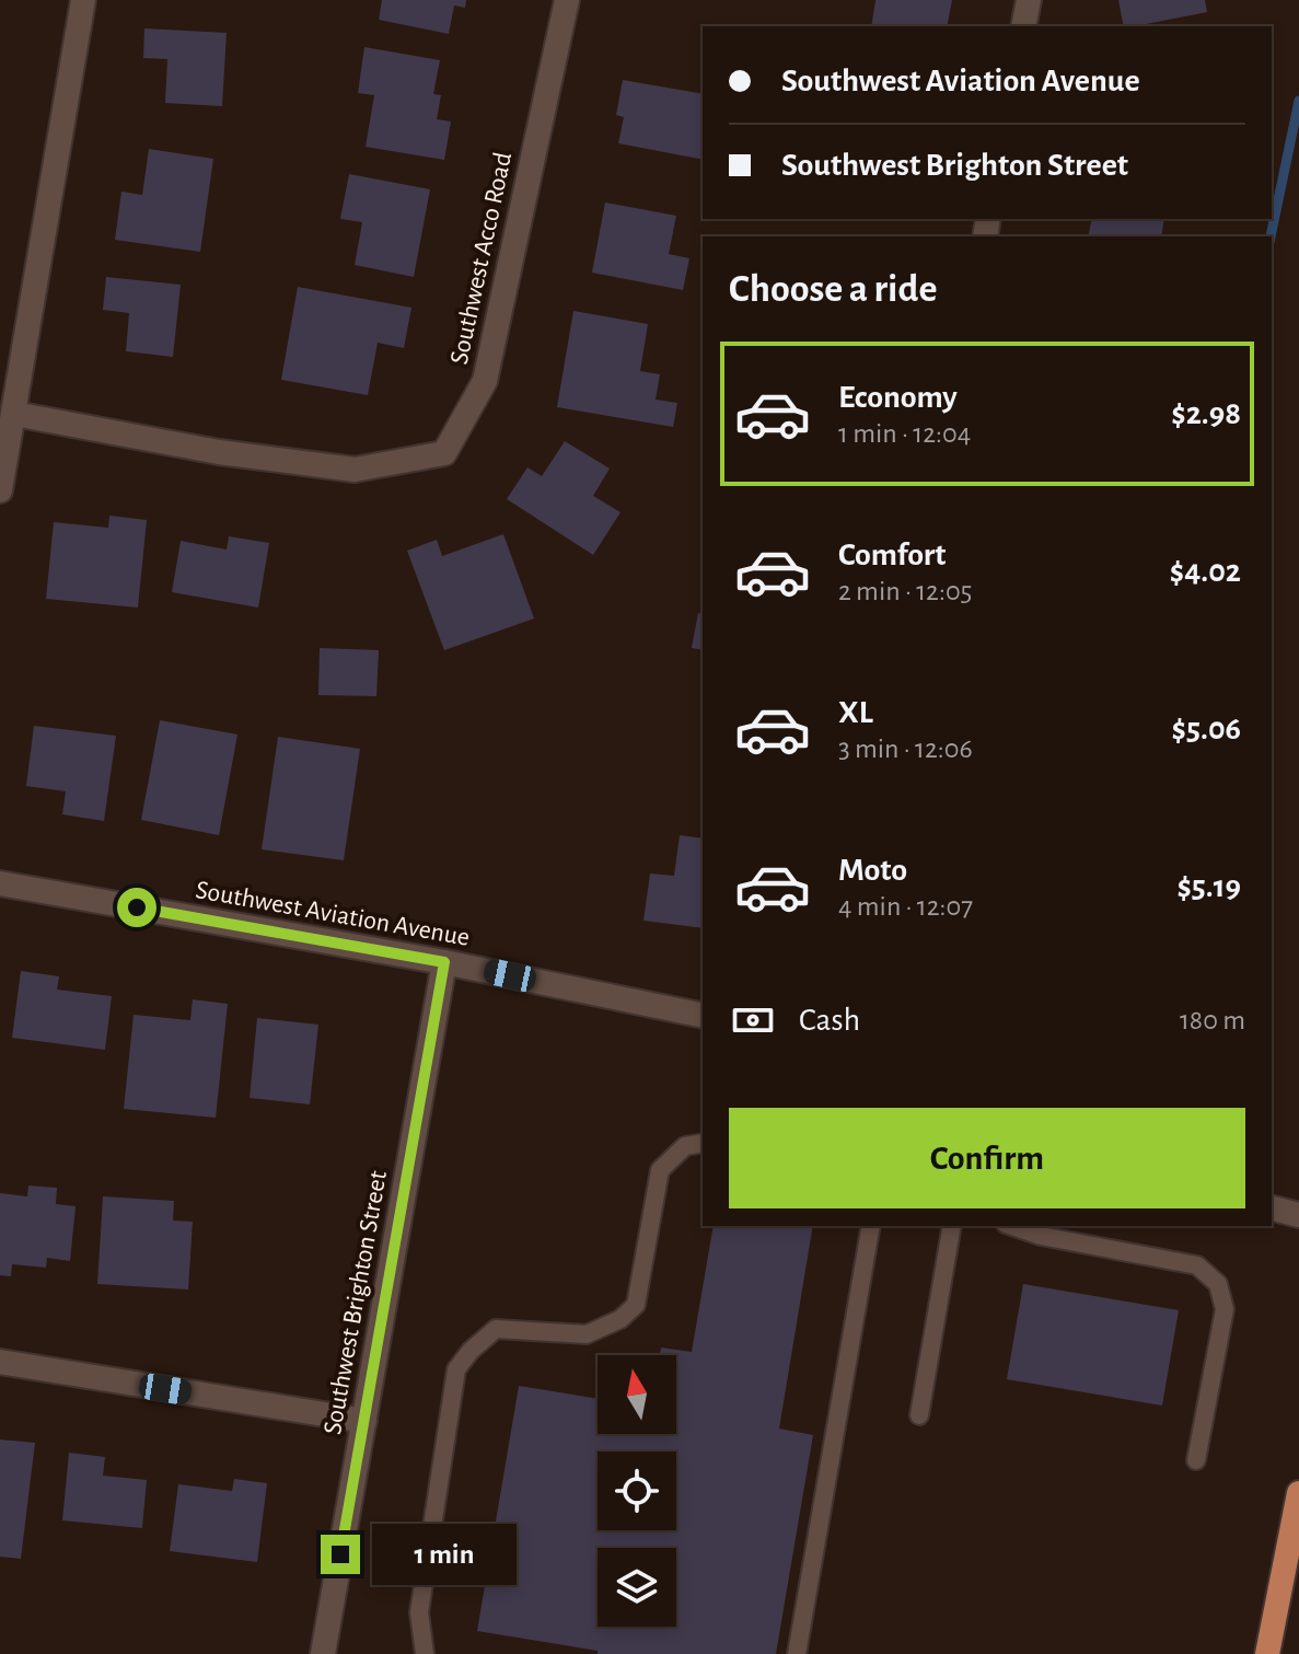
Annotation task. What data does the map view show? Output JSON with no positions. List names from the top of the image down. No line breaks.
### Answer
{"streets":{"street":["Southwest Acco Road","Southwest Aviation Avenue","Southwest Brighton Street"]},"crossings":[["Southwest Aviation Avenue","Southwest Brighton Street"]],"north":"top","page":{"banner":["Southwest Aviation Avenue","Southwest Brighton Street"],"heading":"Choose a ride","list":[{"name":"Economy","note":"1 min · 12:04","value":"$2.98"},{"name":"Comfort","note":"2 min · 12:05","value":"$4.02"},{"name":"XL","note":"3 min · 12:06","value":"$5.06"},{"name":"Moto","note":"4 min · 12:07","value":"$5.19"}],"pay":["Cash","180 m"],"buttons":"Confirm","bubble":"1 min"}}
